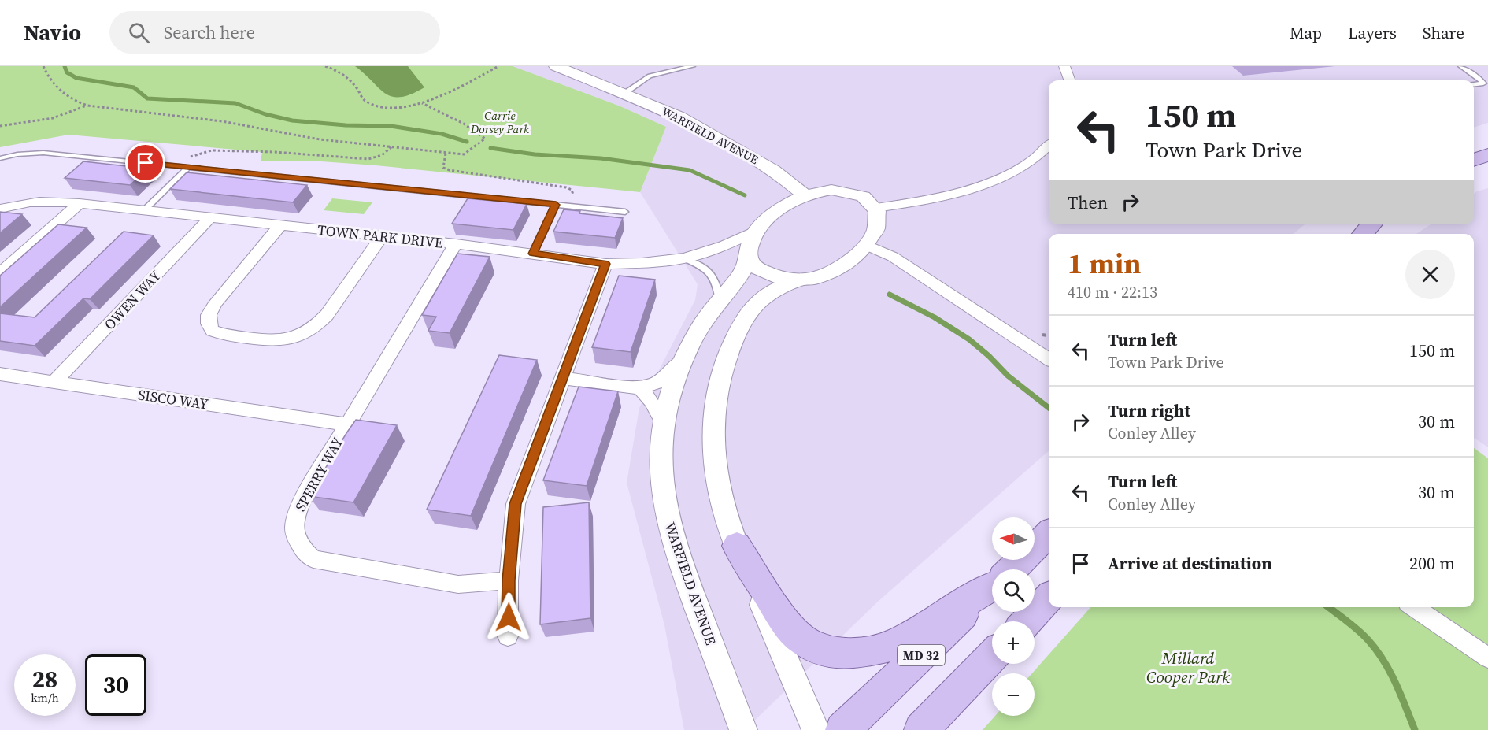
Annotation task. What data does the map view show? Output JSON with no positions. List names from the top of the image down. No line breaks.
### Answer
{"streets":{"main road":["MD 32"],"street":["WARFIELD AVENUE","TOWN PARK DRIVE","OWEN WAY","SISCO WAY","SPERRY WAY"]},"crossings":[["WARFIELD AVENUE","TOWN PARK DRIVE"],["TOWN PARK DRIVE","OWEN WAY"],["TOWN PARK DRIVE","SPERRY WAY"],["OWEN WAY","SISCO WAY"],["SISCO WAY","SPERRY WAY"]],"parks":["Carrie Dorsey Park","Millard Cooper Park"],"north":"left","page":{"header":"Navio","search":"Search here","nav":["Map","Layers","Share"],"turn":["150 m","Town Park Drive"],"then":"Then","heading":["1 min","410 m · 22:13"],"list":[{"name":"Turn left","note":"Town Park Drive","value":"150 m"},{"name":"Turn right","note":"Conley Alley","value":"30 m"},{"name":"Turn left","note":"Conley Alley","value":"30 m"},{"name":"Arrive at destination","value":"200 m"}],"map_buttons":["+","−"],"speed":"28 km/h","limit":"30"}}
